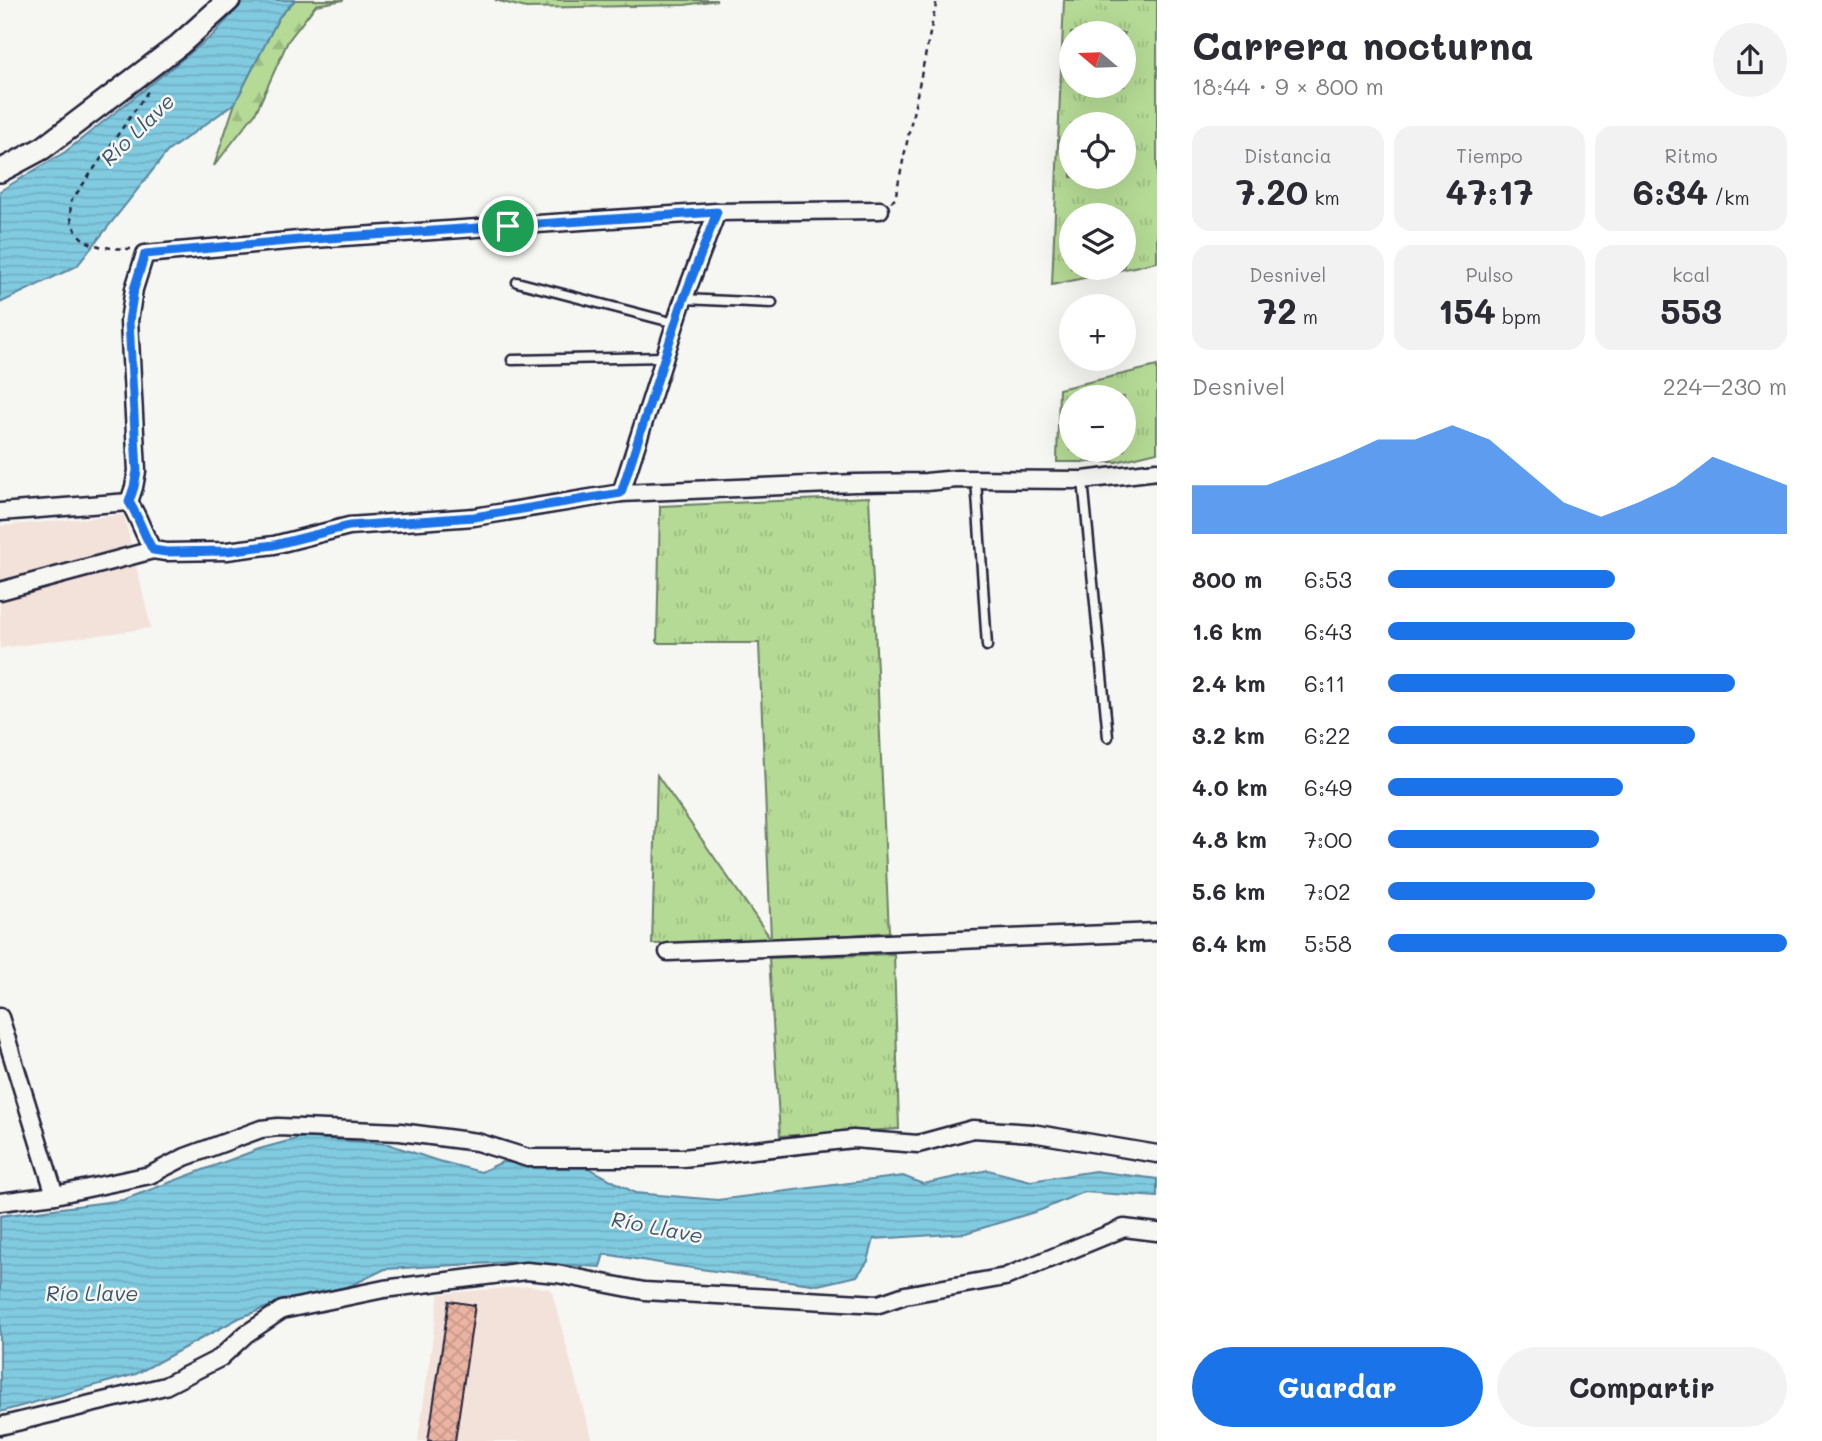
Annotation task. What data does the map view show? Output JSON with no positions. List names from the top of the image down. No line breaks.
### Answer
{"water":["Río Llave"],"north":"left","page":{"heading":["Carrera nocturna","18:44 · 9 × 800 m"],"map_buttons":["+","−"],"stats":[["Distancia","7.20 km"],["Tiempo","47:17"],["Ritmo","6:34 /km"],["Desnivel","72 m"],["Pulso","154 bpm"],["kcal","553"]],"chart":["Desnivel","224–230 m"],"list":[{"name":"800 m","note":"6:53"},{"name":"1.6 km","note":"6:43"},{"name":"2.4 km","note":"6:11"},{"name":"3.2 km","note":"6:22"},{"name":"4.0 km","note":"6:49"},{"name":"4.8 km","note":"7:00"},{"name":"5.6 km","note":"7:02"},{"name":"6.4 km","note":"5:58"}],"buttons":["Guardar","Compartir"]}}
